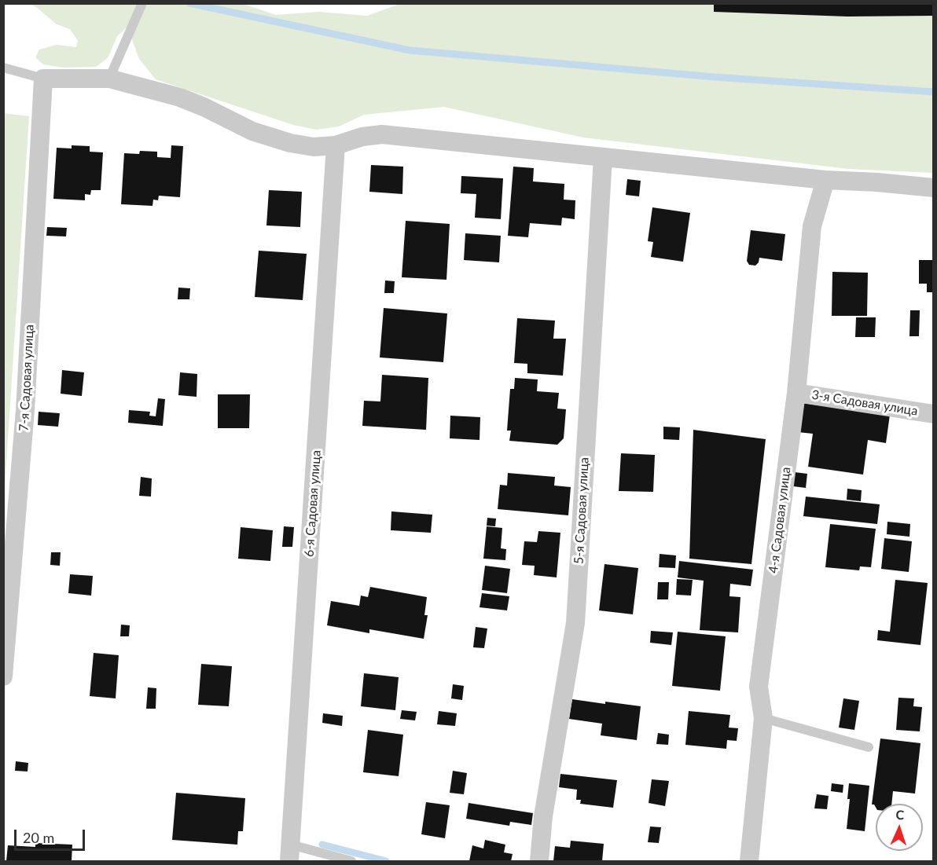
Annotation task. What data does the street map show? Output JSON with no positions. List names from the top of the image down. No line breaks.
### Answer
{"streets":{"street":["7-я Садовая улица","3-я Садовая улица","6-я Садовая улица","5-я Садовая улица","4-я Садовая улица"]},"crossings":[["3-я Садовая улица","4-я Садовая улица"]],"scale_bar":"20 m","north":"top"}
